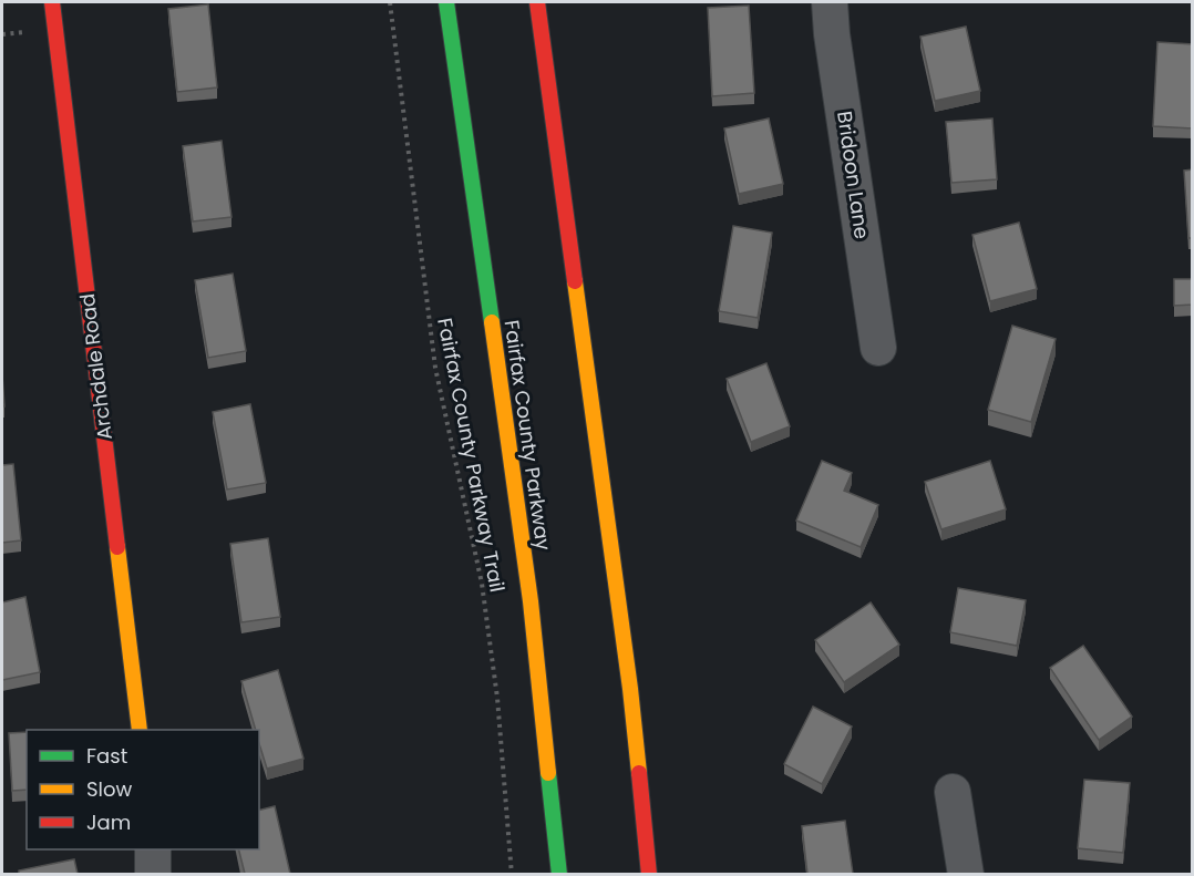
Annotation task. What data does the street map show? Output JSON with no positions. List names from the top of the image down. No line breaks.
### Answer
{"streets":{"main road":["Archdale Road","Fairfax County Parkway"],"street":["Bridoon Lane"],"path":["Fairfax County Parkway Trail"]},"legend":["Fast","Slow","Jam"]}
